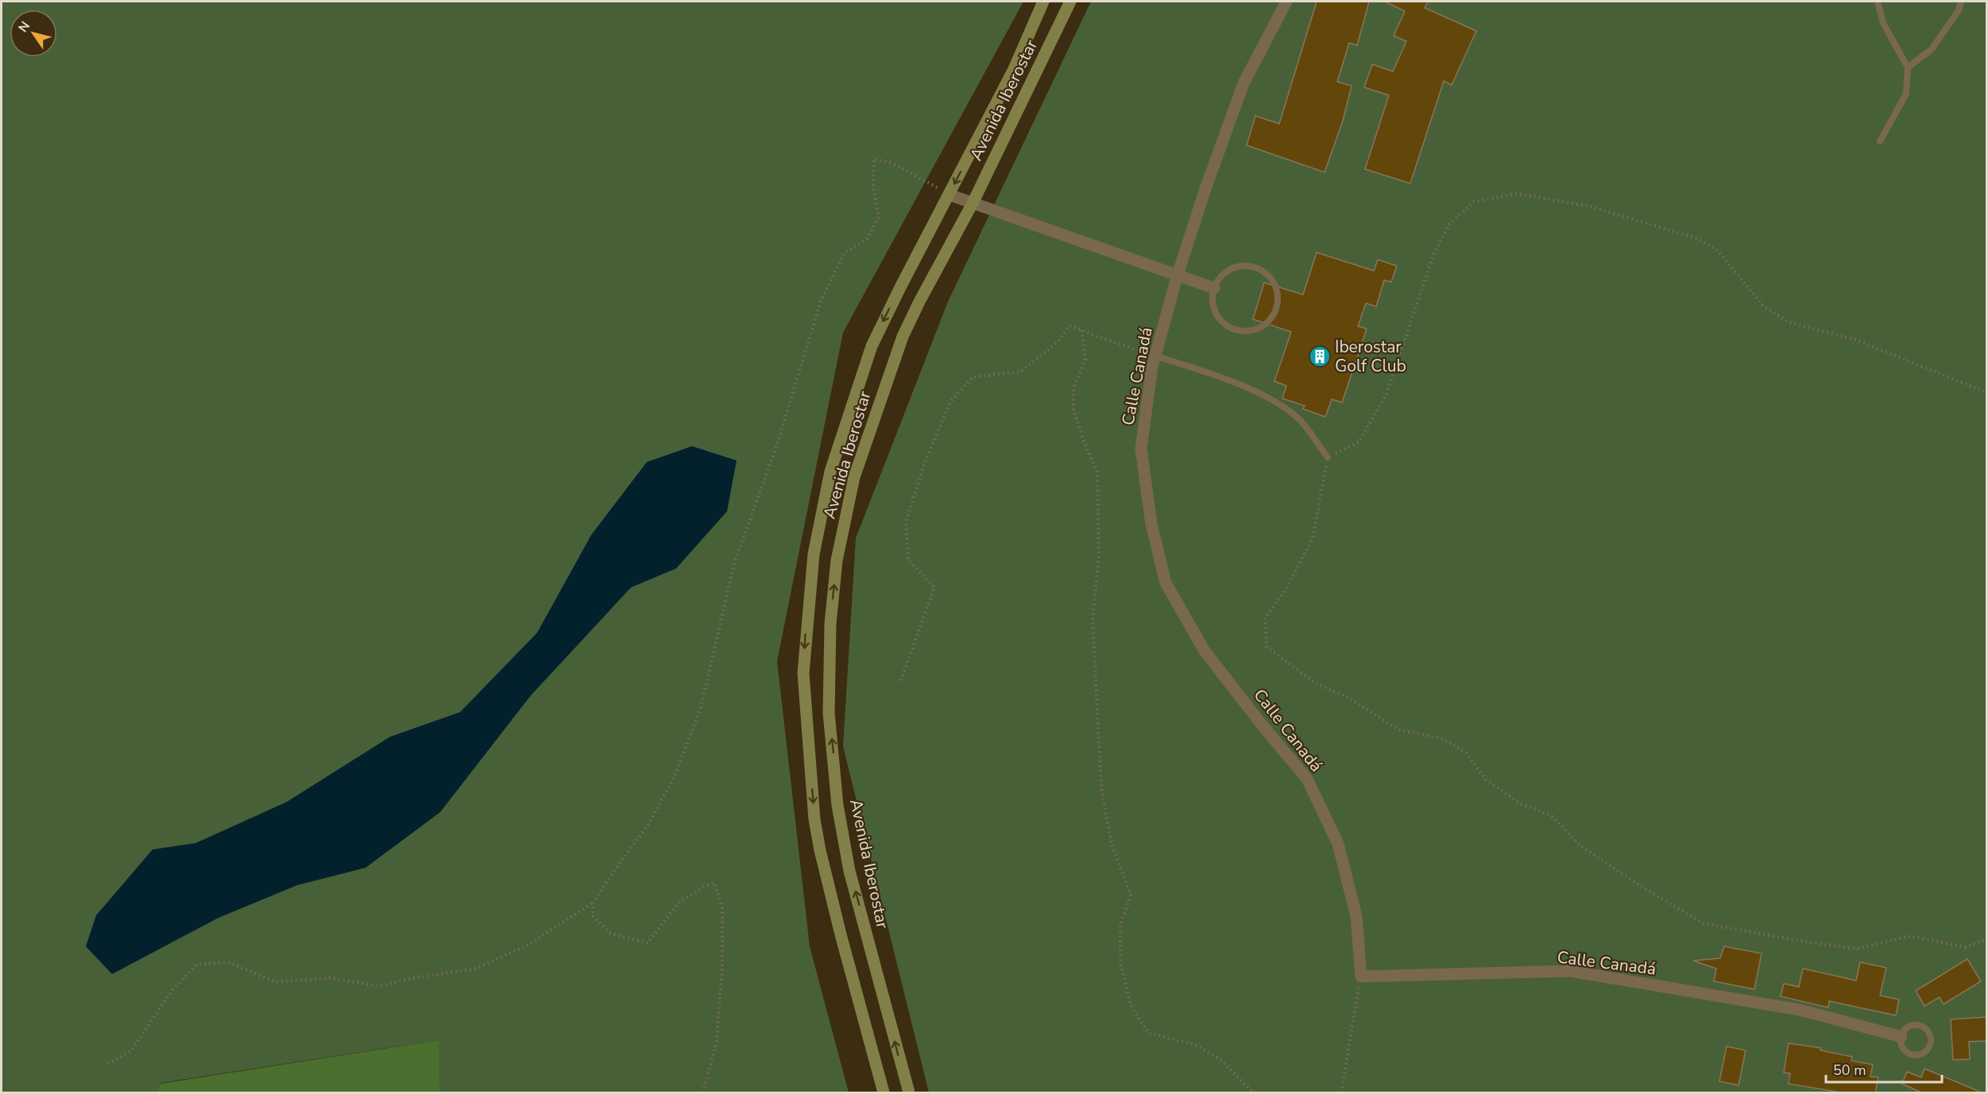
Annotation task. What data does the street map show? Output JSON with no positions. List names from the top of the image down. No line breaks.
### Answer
{"streets":{"street":["Avenida Iberostar","Calle Canadá"]},"places":{"building":["Iberostar Golf Club"]},"scale_bar":"50 m","north":"top left"}
